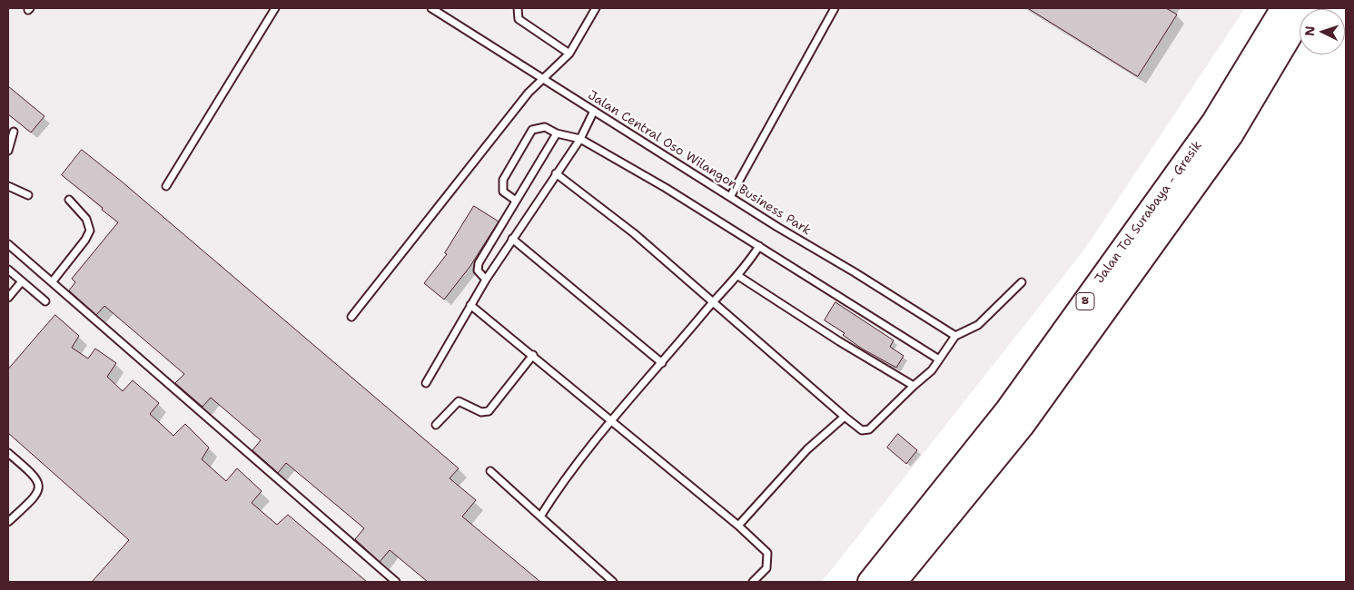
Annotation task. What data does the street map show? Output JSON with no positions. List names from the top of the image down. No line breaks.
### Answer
{"streets":{"highway":["Jalan Tol Surabaya - Gresik","8"],"lane":["Jalan Central Oso Wilangon Business Park"]},"north":"left"}
